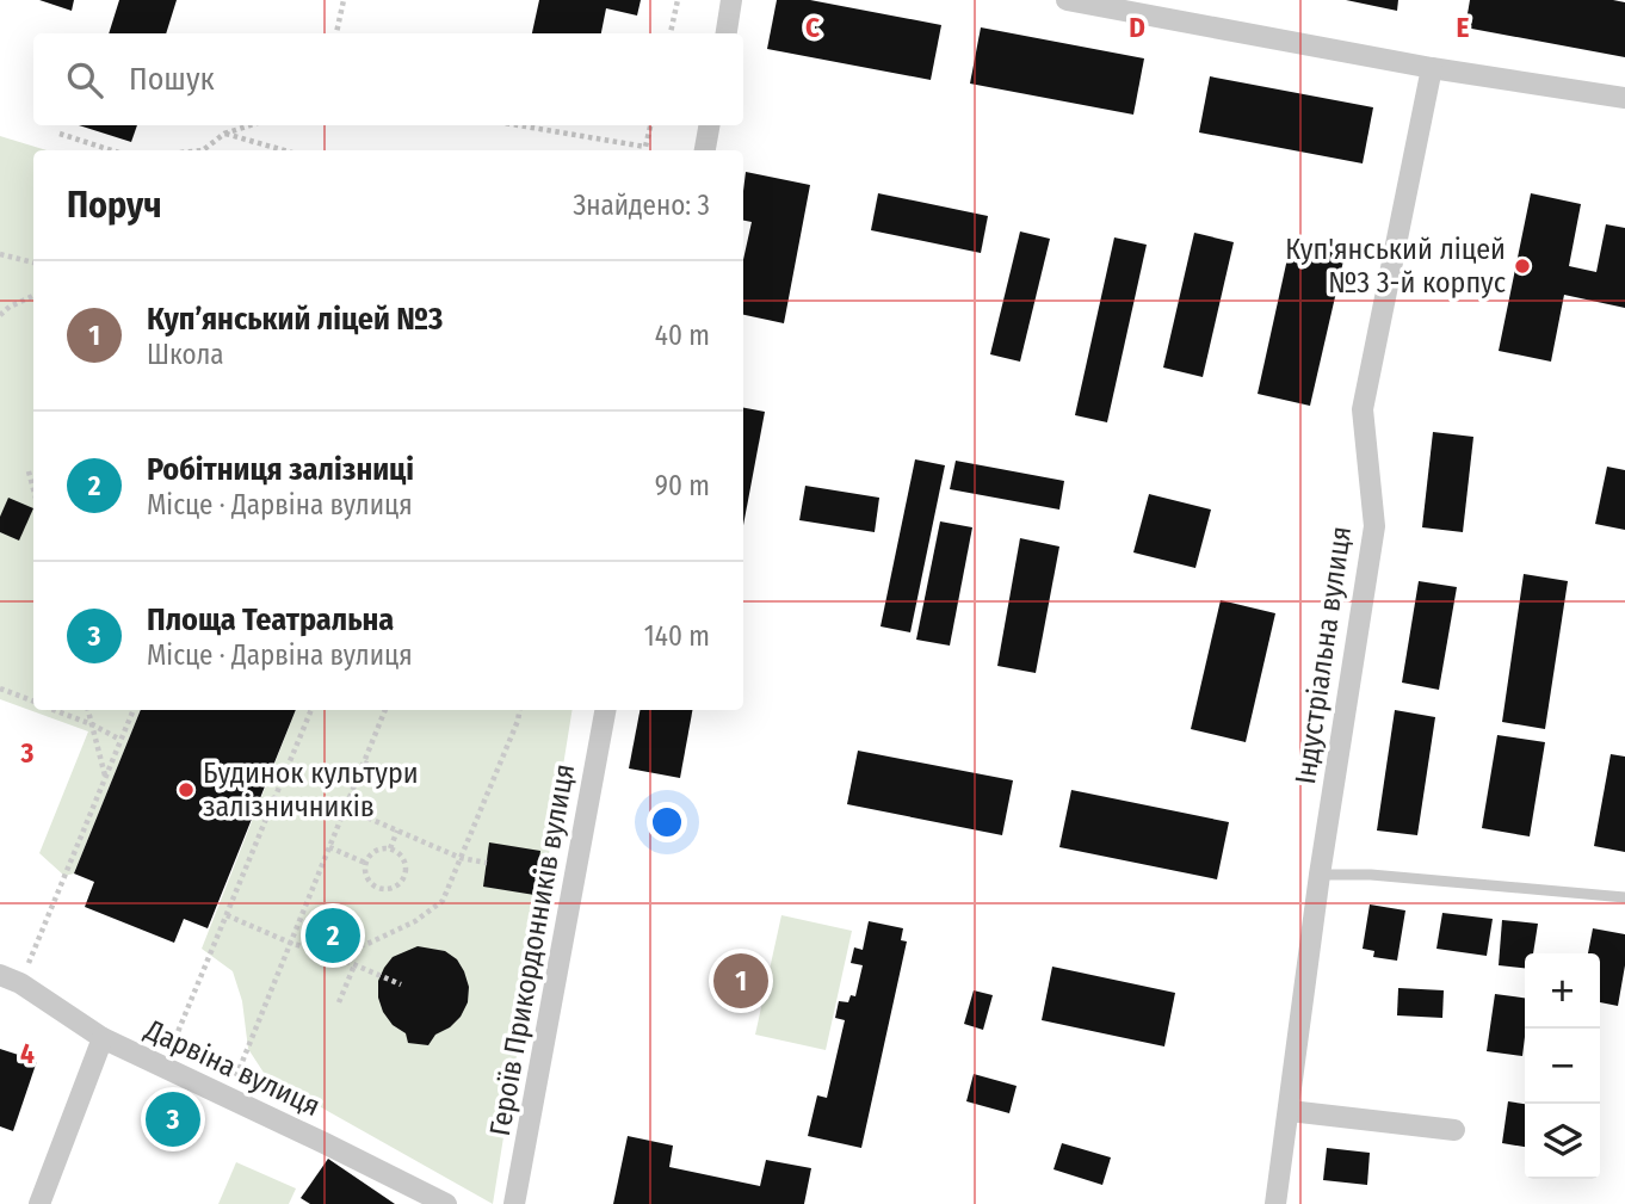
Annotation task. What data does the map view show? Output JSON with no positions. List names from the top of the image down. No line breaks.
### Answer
{"streets":{"street":["Індустріальна вулиця","Героїв Прикордонників вулиця","Дарвіна вулиця"]},"places":["Куп'янський ліцей №3 3-й корпус","Будинок культури залізничників"],"page":{"search":"Пошук","heading":["Поруч","Знайдено: 3"],"list":[{"mark":"1","name":"Куп’янський ліцей №3","note":"Школа","value":"40 m"},{"mark":"2","name":"Робітниця залізниці","note":"Місце · Дарвіна вулиця","value":"90 m"},{"mark":"3","name":"Площа Театральна","note":"Місце · Дарвіна вулиця","value":"140 m"}],"pins":["2","1","3"],"map_buttons":["+","−"]},"grid":{"columns":["C","D","E"],"rows":["3","4"]}}
